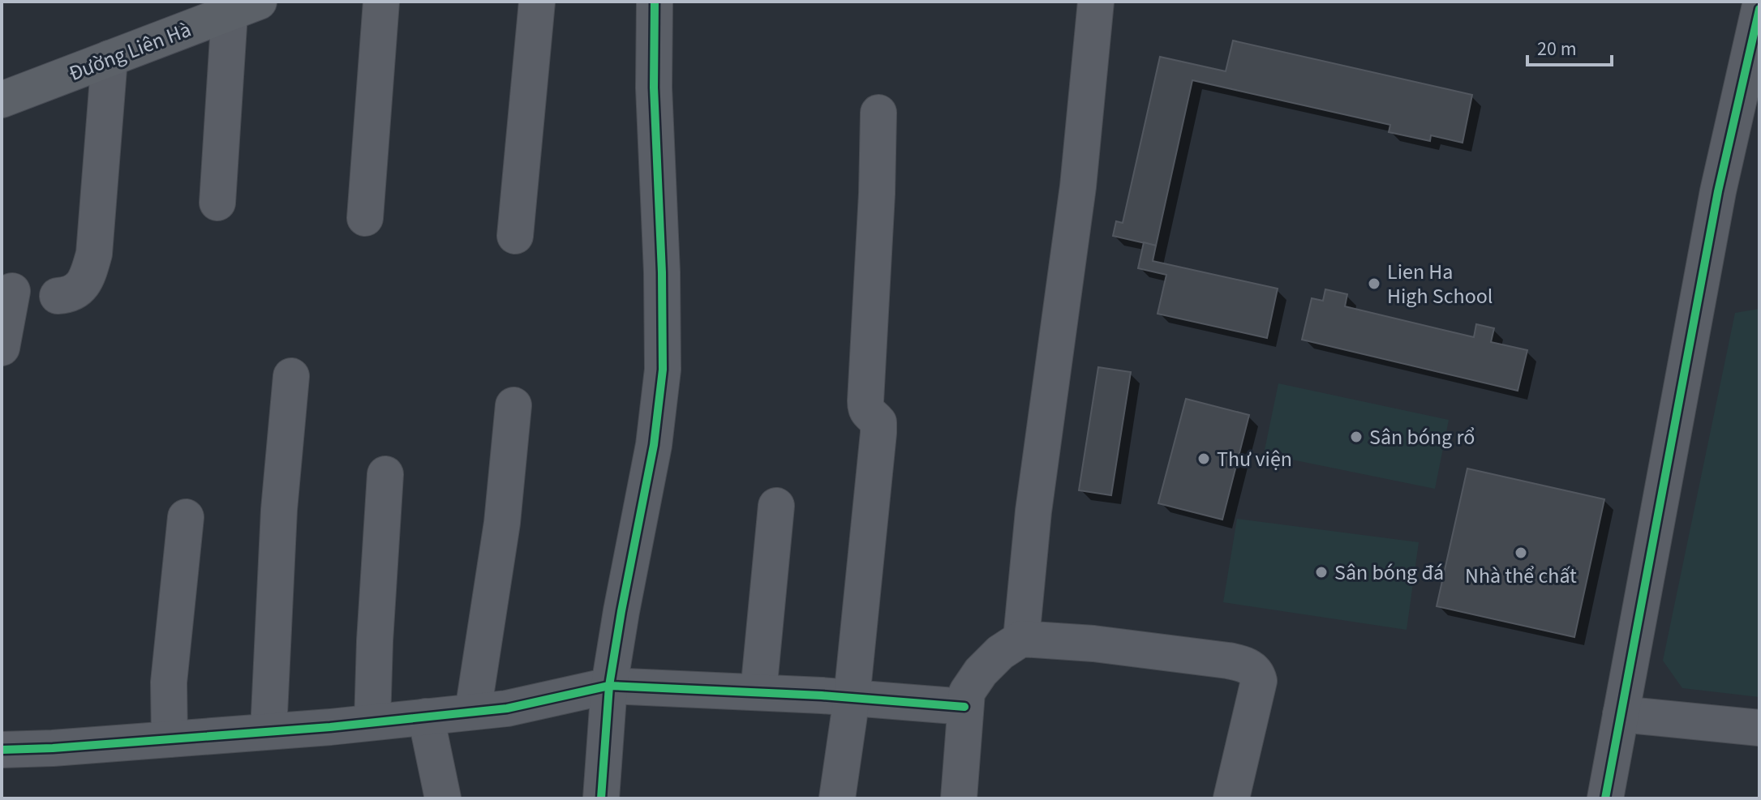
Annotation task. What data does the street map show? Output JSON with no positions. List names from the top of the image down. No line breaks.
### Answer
{"streets":{"main road":["Đường Liên Hà"]},"places":["Lien Ha High School","Sân bóng rổ","Thư viện","Nhà thể chất","Sân bóng đá"],"scale_bar":"20 m"}
